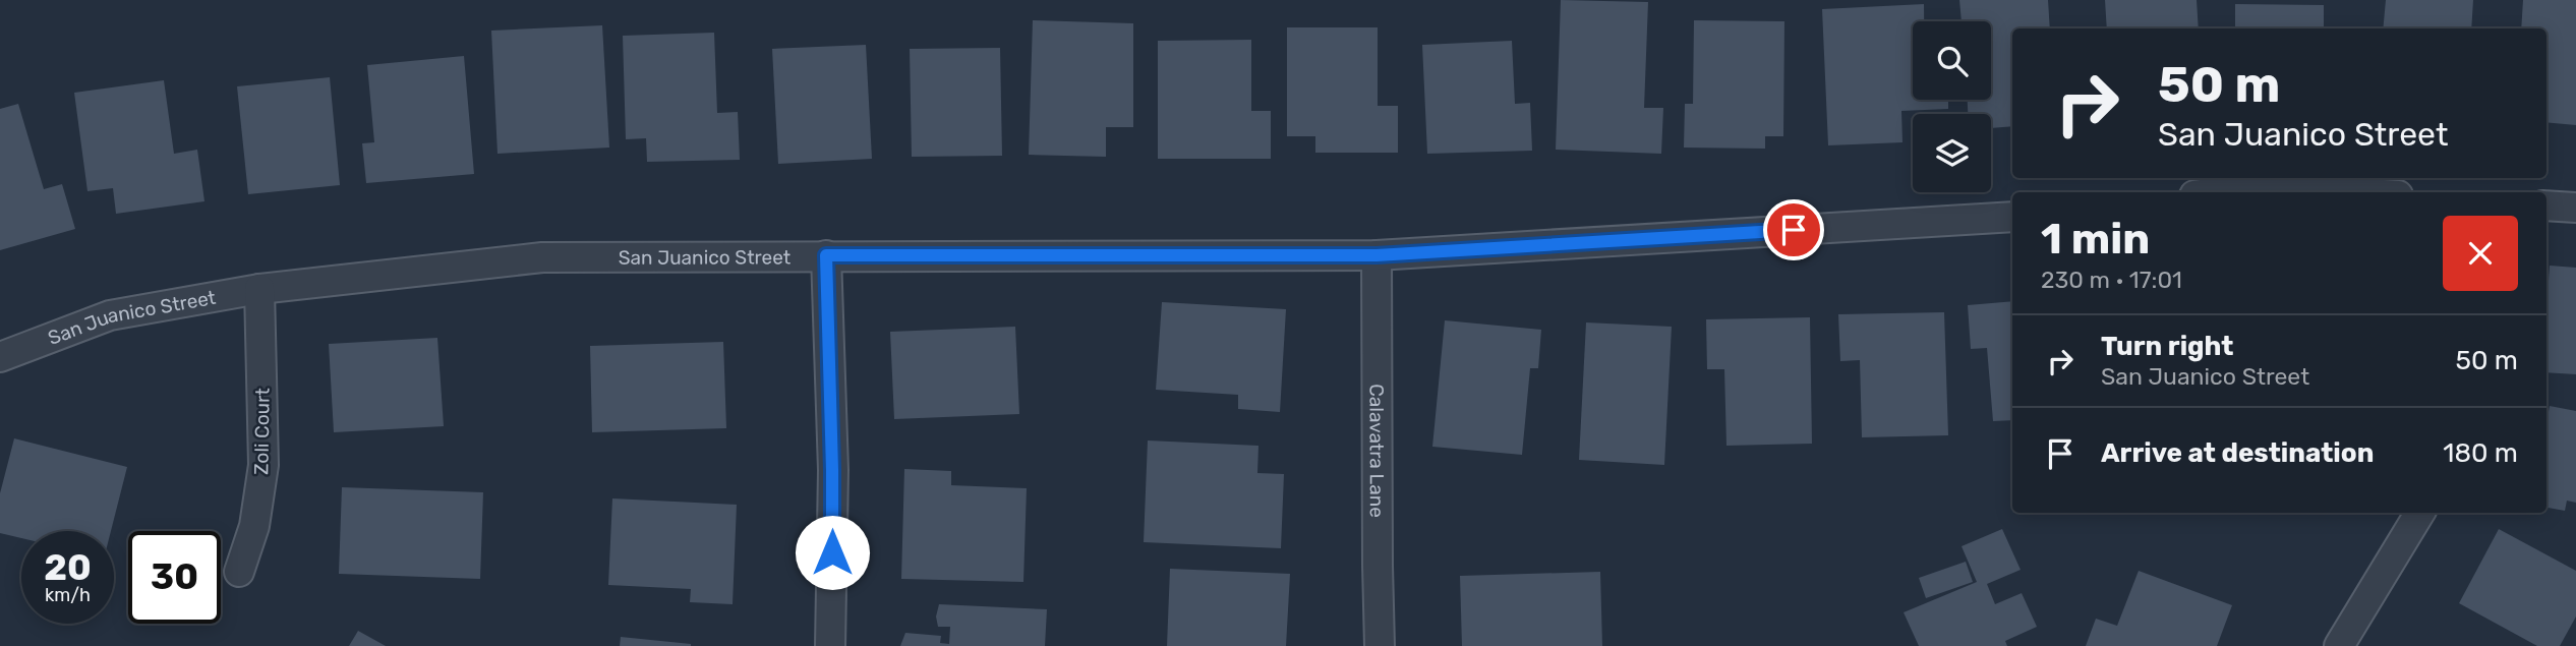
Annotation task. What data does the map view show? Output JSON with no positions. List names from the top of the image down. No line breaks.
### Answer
{"streets":{"street":["San Juanico Street","Zoli Court","Calavatra Lane"]},"crossings":[["San Juanico Street","Zoli Court"],["San Juanico Street","Calavatra Lane"]],"page":{"turn":["50 m","San Juanico Street"],"heading":["1 min","230 m · 17:01"],"list":[{"name":"Turn right","note":"San Juanico Street","value":"50 m"},{"name":"Arrive at destination","value":"180 m"}],"speed":"20 km/h","limit":"30"}}
